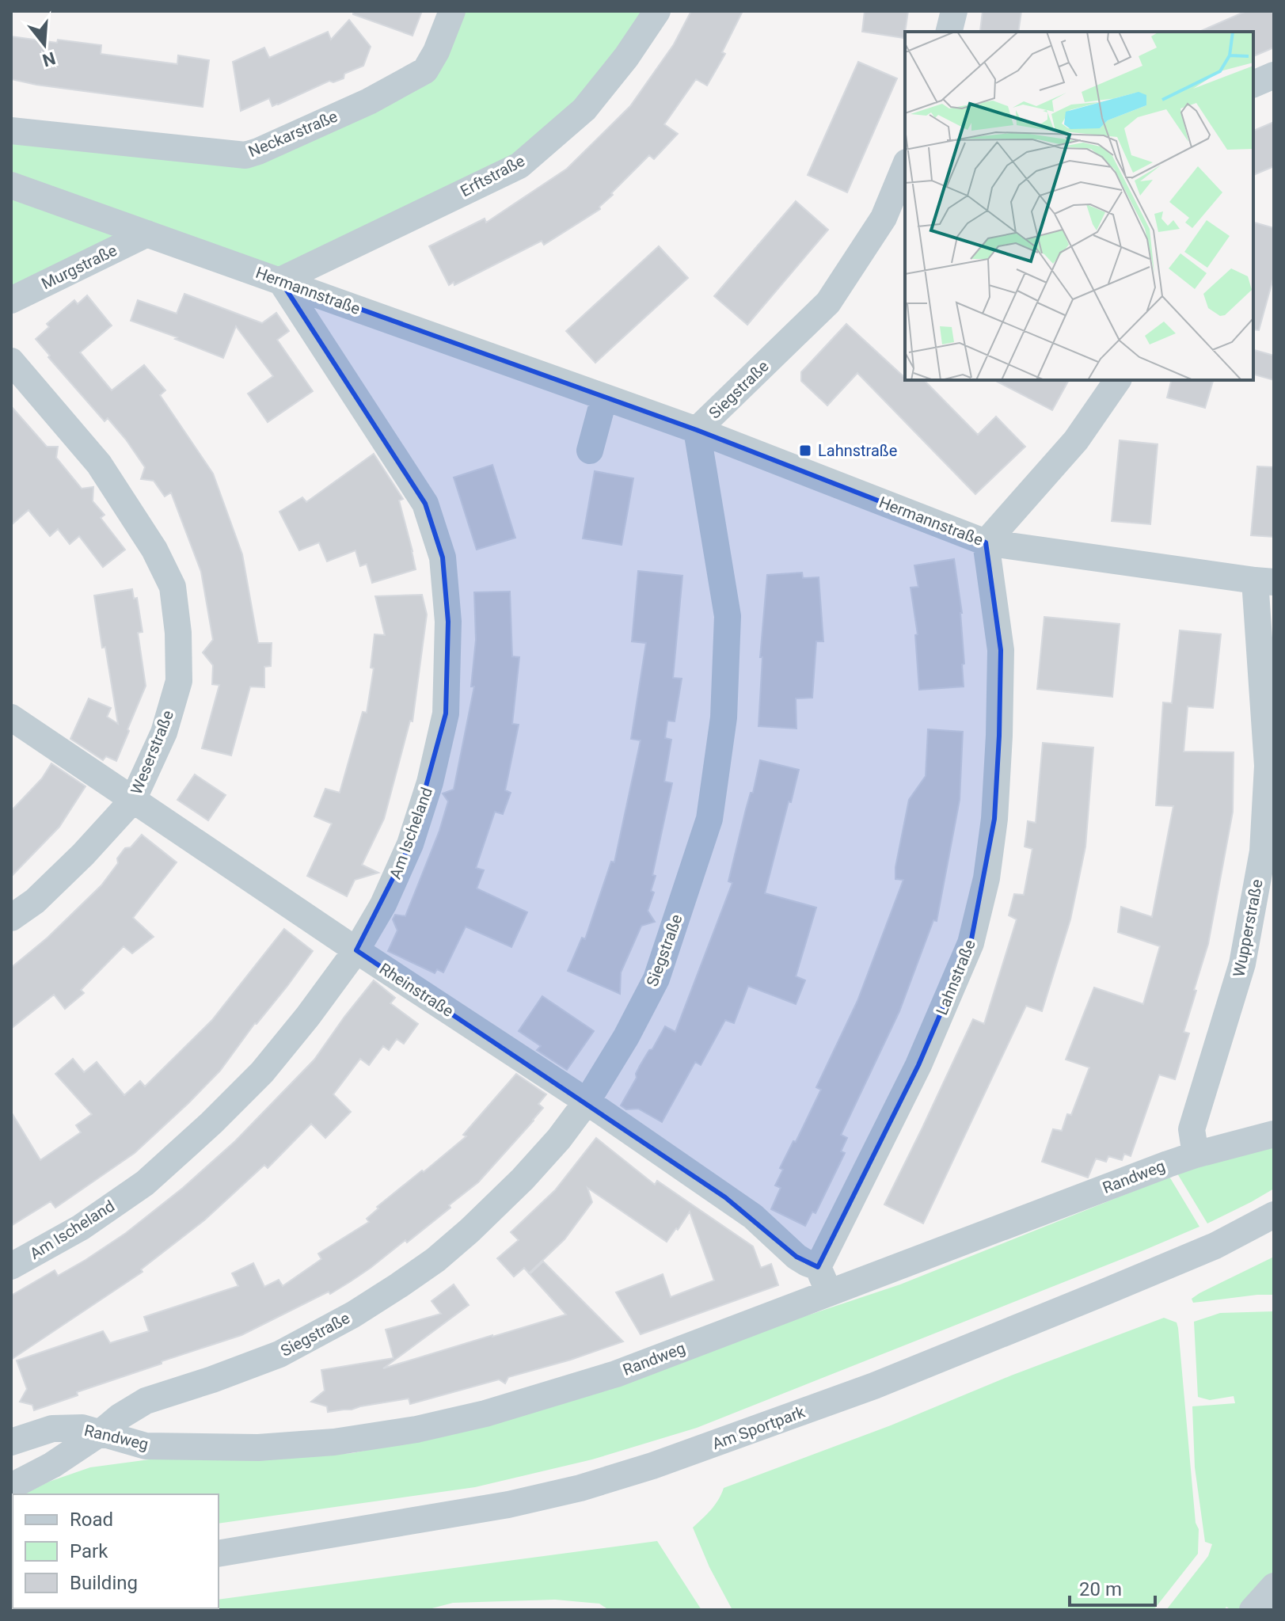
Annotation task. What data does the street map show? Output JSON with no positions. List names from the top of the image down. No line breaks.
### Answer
{"streets":{"street":["Neckarstraße","Erftstraße","Murgstraße","Hermannstraße","Siegstraße","Weserstraße","Am Ischeland","Wupperstraße","Lahnstraße","Rheinstraße","Randweg","Am Sportpark"]},"crossings":[["Erftstraße","Hermannstraße"],["Erftstraße","Am Ischeland"],["Murgstraße","Hermannstraße"],["Hermannstraße","Siegstraße"],["Hermannstraße","Am Ischeland"],["Hermannstraße","Wupperstraße"],["Hermannstraße","Lahnstraße"],["Siegstraße","Rheinstraße"],["Siegstraße","Randweg"],["Weserstraße","Rheinstraße"],["Am Ischeland","Rheinstraße"],["Wupperstraße","Randweg"],["Lahnstraße","Rheinstraße"]],"places":{"transit":["Lahnstraße"]},"legend":["Road","Park","Building"],"scale_bar":"20 m","north":"bottom"}
